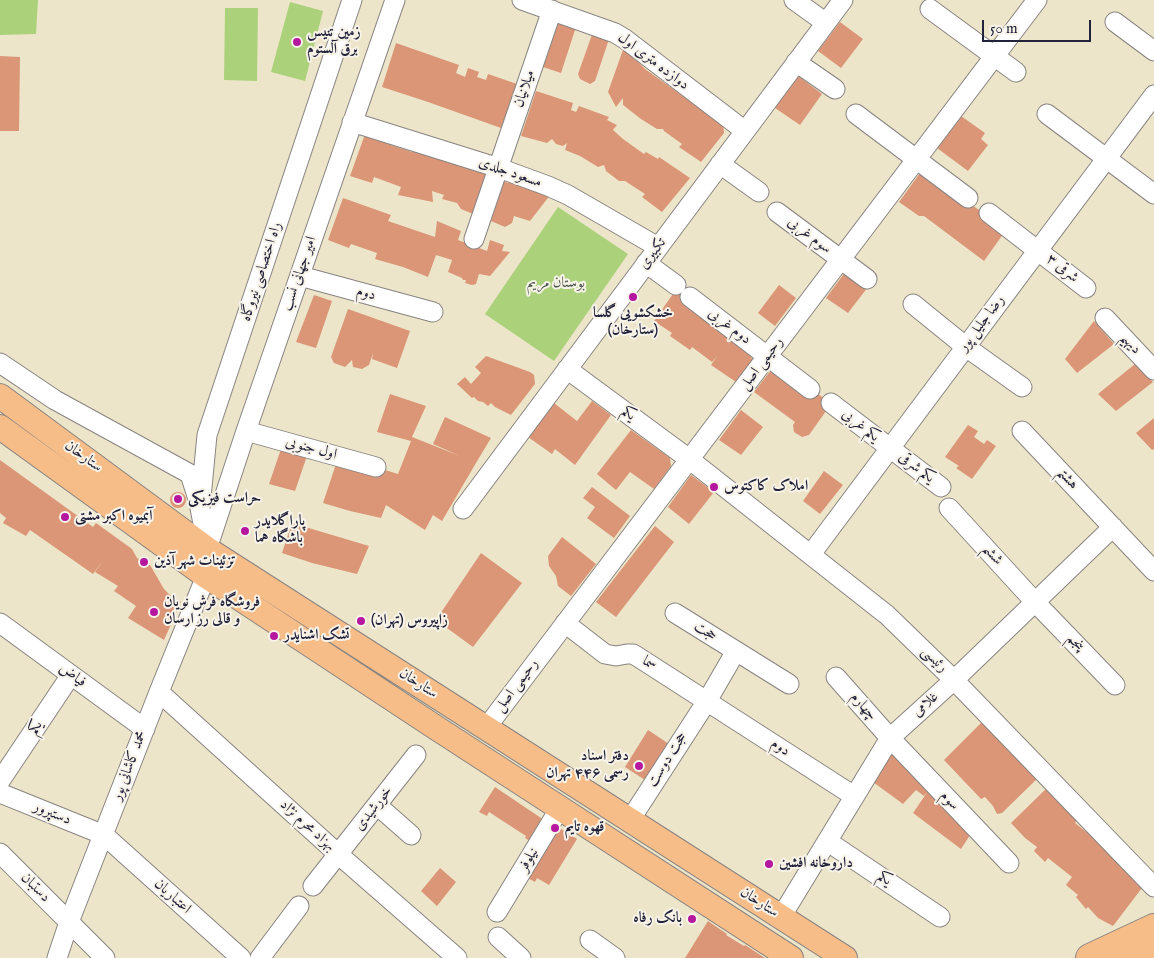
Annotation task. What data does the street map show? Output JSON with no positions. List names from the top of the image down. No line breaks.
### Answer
{"streets":{"main road":["ستارخان"],"street":["دوازده متری اول","میلانیان","مسعود جلدی","سوم غربی","تکبیری","۳ شرقی","راه اختصاصی نیروگاه","امیر جهانی نسب","دوم","رضا جلیل پور","دوم غربی","دیهیم","رحیمی اصل","یکم","یکم غربی","اول جنوبی","یکم شرقی","هشتم","ششم","حجت","پنجم","رئیسی","سما","فیاض","غلامی","چهارم","حجت دوست","محمد کاشانی پور","سوم","خورشیدی","دستپرور","بهزاد محرم نژاد","نیلوفر","دستبان","اعتباریان"]},"crossings":[["دوازده متری اول","میلانیان"],["دوازده متری اول","تکبیری"],["میلانیان","مسعود جلدی"],["مسعود جلدی","تکبیری"],["مسعود جلدی","امیر جهانی نسب"],["سوم غربی","رحیمی اصل"],["تکبیری","دوم غربی"],["تکبیری","یکم"],["۳ شرقی","رضا جلیل پور"],["راه اختصاصی نیروگاه","امیر جهانی نسب"],["راه اختصاصی نیروگاه","ستارخان"],["امیر جهانی نسب","دوم"],["امیر جهانی نسب","اول جنوبی"],["امیر جهانی نسب","ستارخان"],["دوم","سما"],["دوم","غلامی"],["دوم","حجت دوست"],["رضا جلیل پور","یکم غربی"],["رضا جلیل پور","یکم شرقی"],["رضا جلیل پور","رئیسی"],["دوم غربی","رحیمی اصل"],["رحیمی اصل","یکم"],["رحیمی اصل","ستارخان"],["رحیمی اصل","رئیسی"],["رحیمی اصل","سما"],["یکم","رئیسی"],["یکم","فیاض"],["یکم","غلامی"],["یکم غربی","یکم شرقی"],["ستارخان","غلامی"],["ستارخان","حجت دوست"],["ستارخان","محمد کاشانی پور"],["ستارخان","نیلوفر"],["هشتم","غلامی"],["ششم","پنجم"],["ششم","غلامی"],["پنجم","غلامی"],["رئیسی","غلامی"],["سما","حجت دوست"],["فیاض","محمد کاشانی پور"],["غلامی","چهارم"],["غلامی","سوم"],["چهارم","سوم"],["محمد کاشانی پور","دستپرور"],["محمد کاشانی پور","بهزاد محرم نژاد"],["محمد کاشانی پور","دستبان"],["محمد کاشانی پور","اعتباریان"],["خورشیدی","بهزاد محرم نژاد"],["دستپرور","اعتباریان"]],"parks":["بوستان مریم"],"places":["زمین تنیس برق آلستوم","خشکشویی گلسا (ستارخان)","املاک کاکتوس","حراست فیزیکی","آبمیوه اکبر مشتی","پاراگلایدر باشگاه هما","تزئینات شهر آذین","فروشگاه فرش نویان و قالی رز ارسان","زاپیروس (تهران)","تشک اشنایدر","دفتر اسناد رسمی ۴۴۶ تهران","قهوه تایم","داروخانه افشین","بانک رفاه"],"scale_bar":"50 m"}
